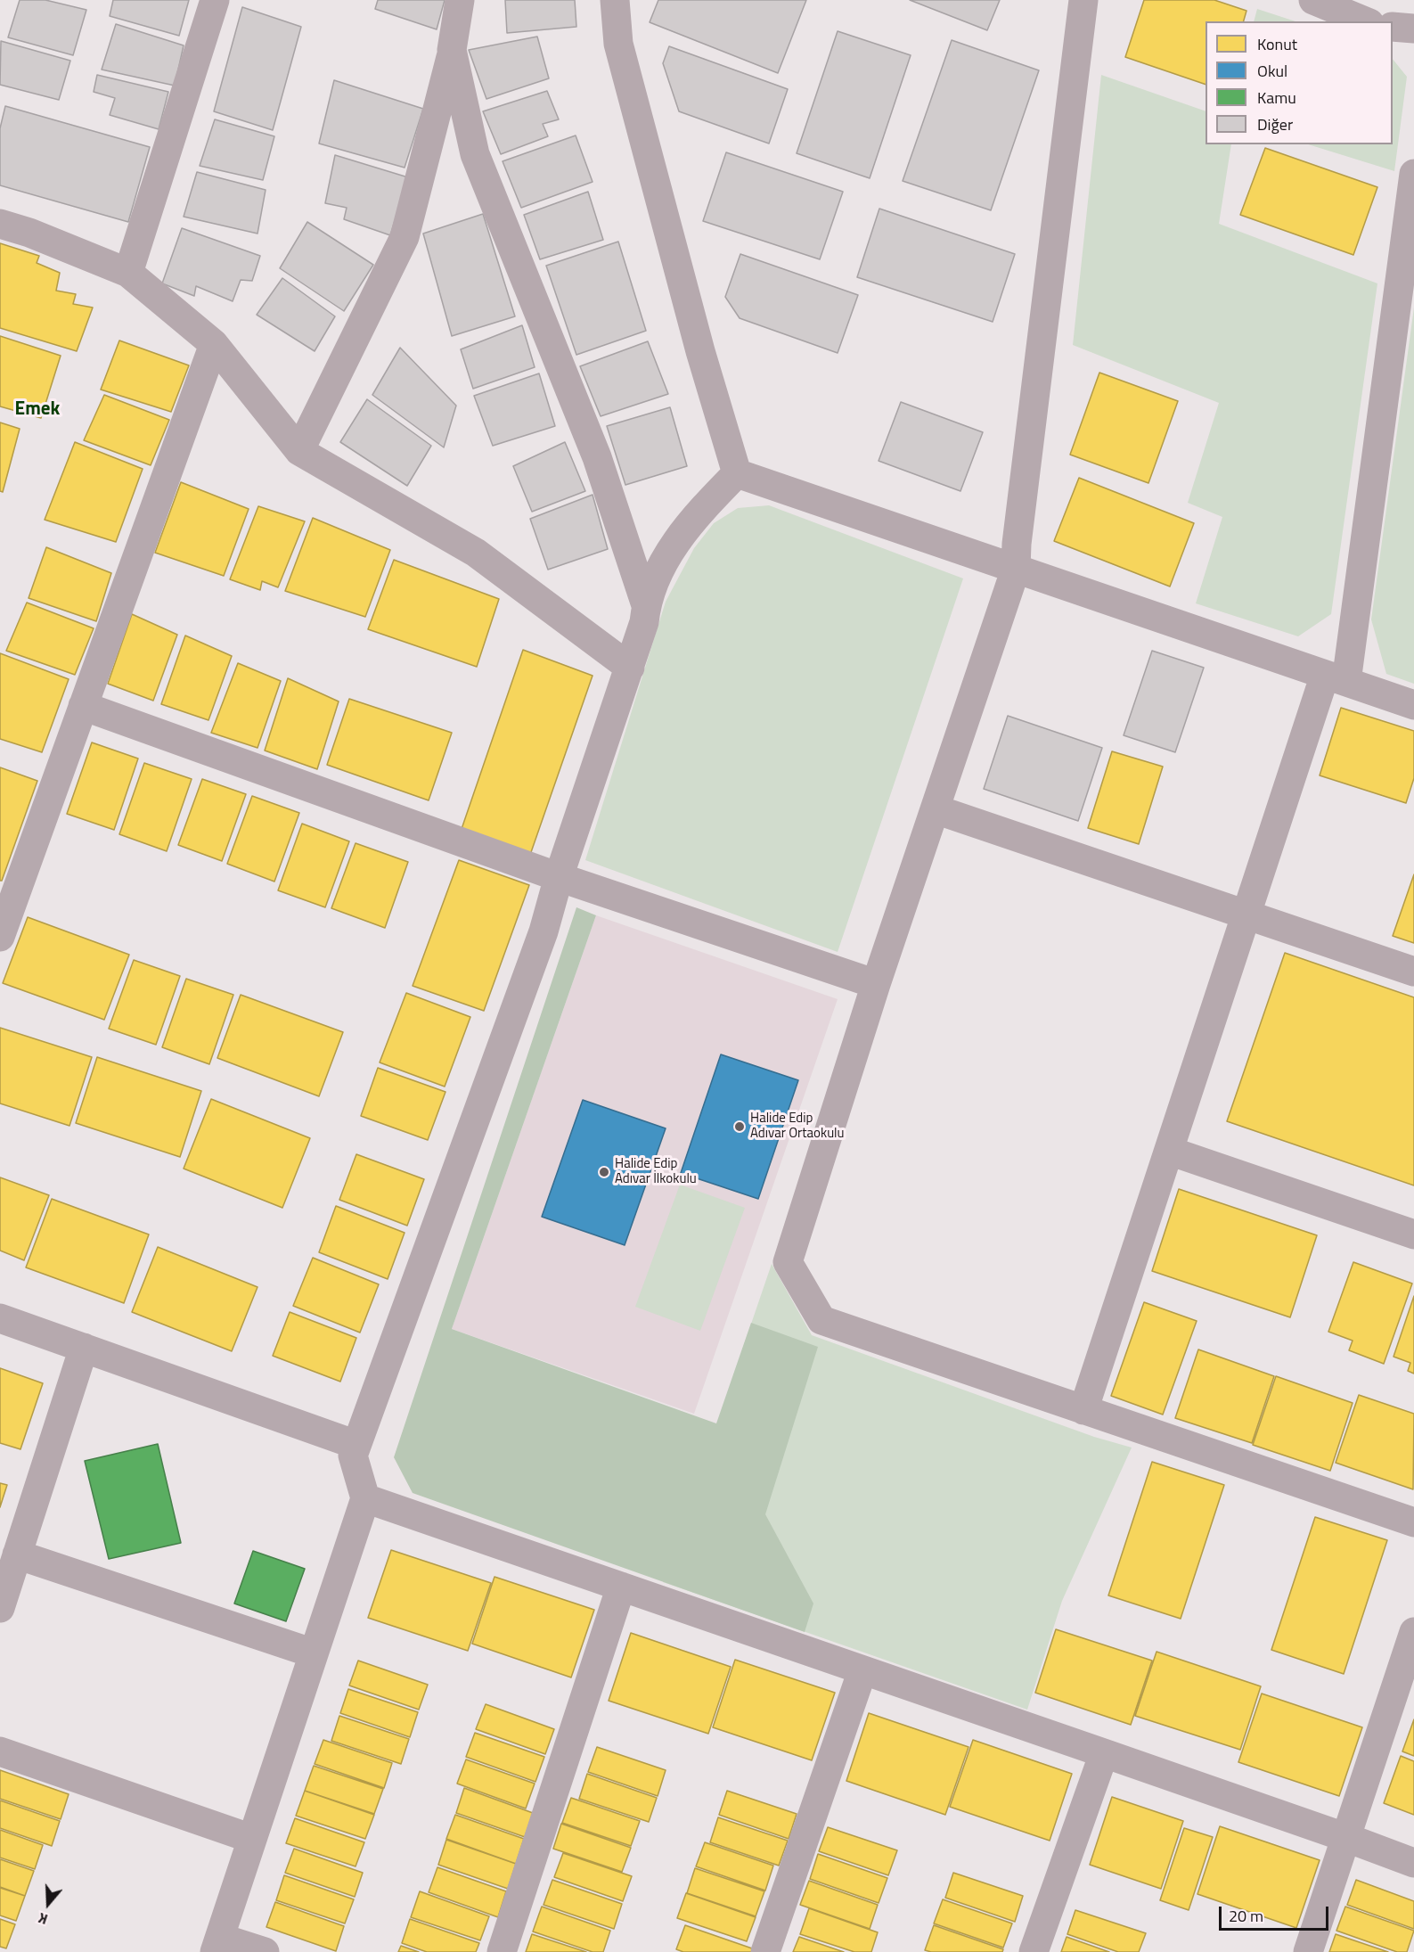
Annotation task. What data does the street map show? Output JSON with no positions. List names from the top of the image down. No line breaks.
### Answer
{"districts":["Emek"],"places":["Halide Edip Adıvar Ortaokulu","Halide Edip Adıvar İlkokulu"],"legend":["Konut","Okul","Kamu","Diğer"],"scale_bar":"20 m","north":"bottom"}
